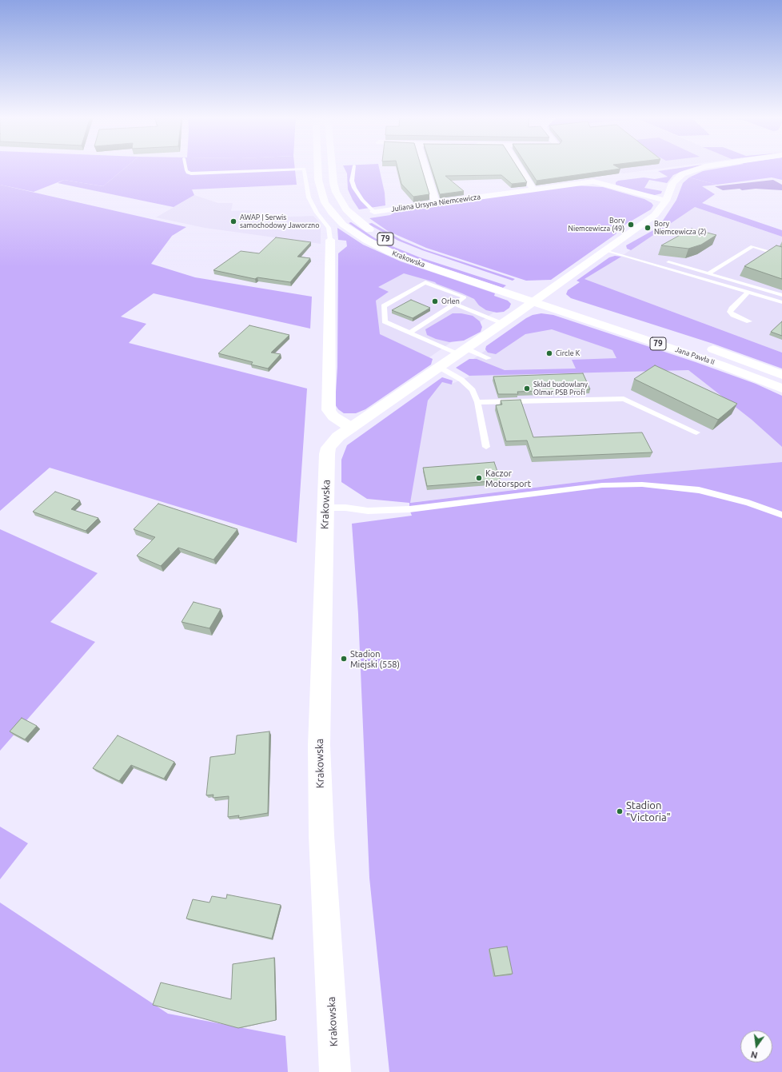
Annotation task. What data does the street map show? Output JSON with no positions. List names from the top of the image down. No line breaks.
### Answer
{"streets":{"street":["Juliana Ursyna Niemcewicza","79","Krakowska","Jana Pawła II"]},"crossings":[["79","Krakowska"],["Krakowska","Jana Pawła II"]],"places":["AWAP | Serwis samochodowy Jaworzno","Bory Niemcewicza (49)","Bory Niemcewicza (2)","Orlen","Circle K","Skład budowlany Olmar PSB Profi","Kaczor Motorsport","Stadion Miejski (558)","Stadion \"Victoria\""],"north":"bottom"}
